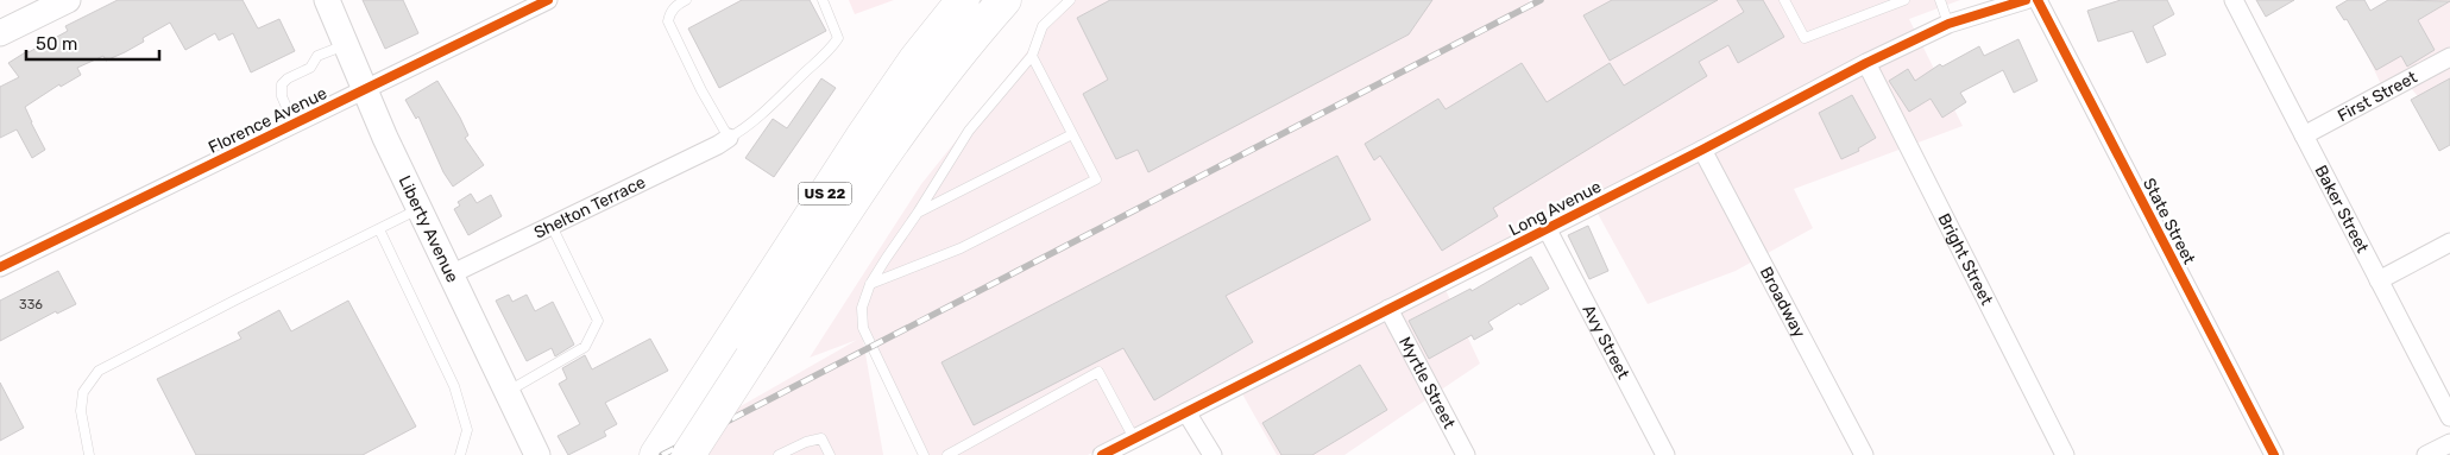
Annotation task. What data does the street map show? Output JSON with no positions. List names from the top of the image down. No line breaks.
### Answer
{"streets":{"highway":["US 22"],"street":["First Street","Florence Avenue","Shelton Terrace","Long Avenue","Baker Street","State Street","Liberty Avenue","Bright Street","Broadway","Avy Street","Myrtle Street"]},"crossings":[["First Street","Baker Street"],["Florence Avenue","Liberty Avenue"],["Shelton Terrace","Liberty Avenue"],["Long Avenue","Bright Street"],["Long Avenue","Broadway"],["Long Avenue","Avy Street"],["Long Avenue","Myrtle Street"]],"house_numbers":["336"],"scale_bar":"50 m"}
